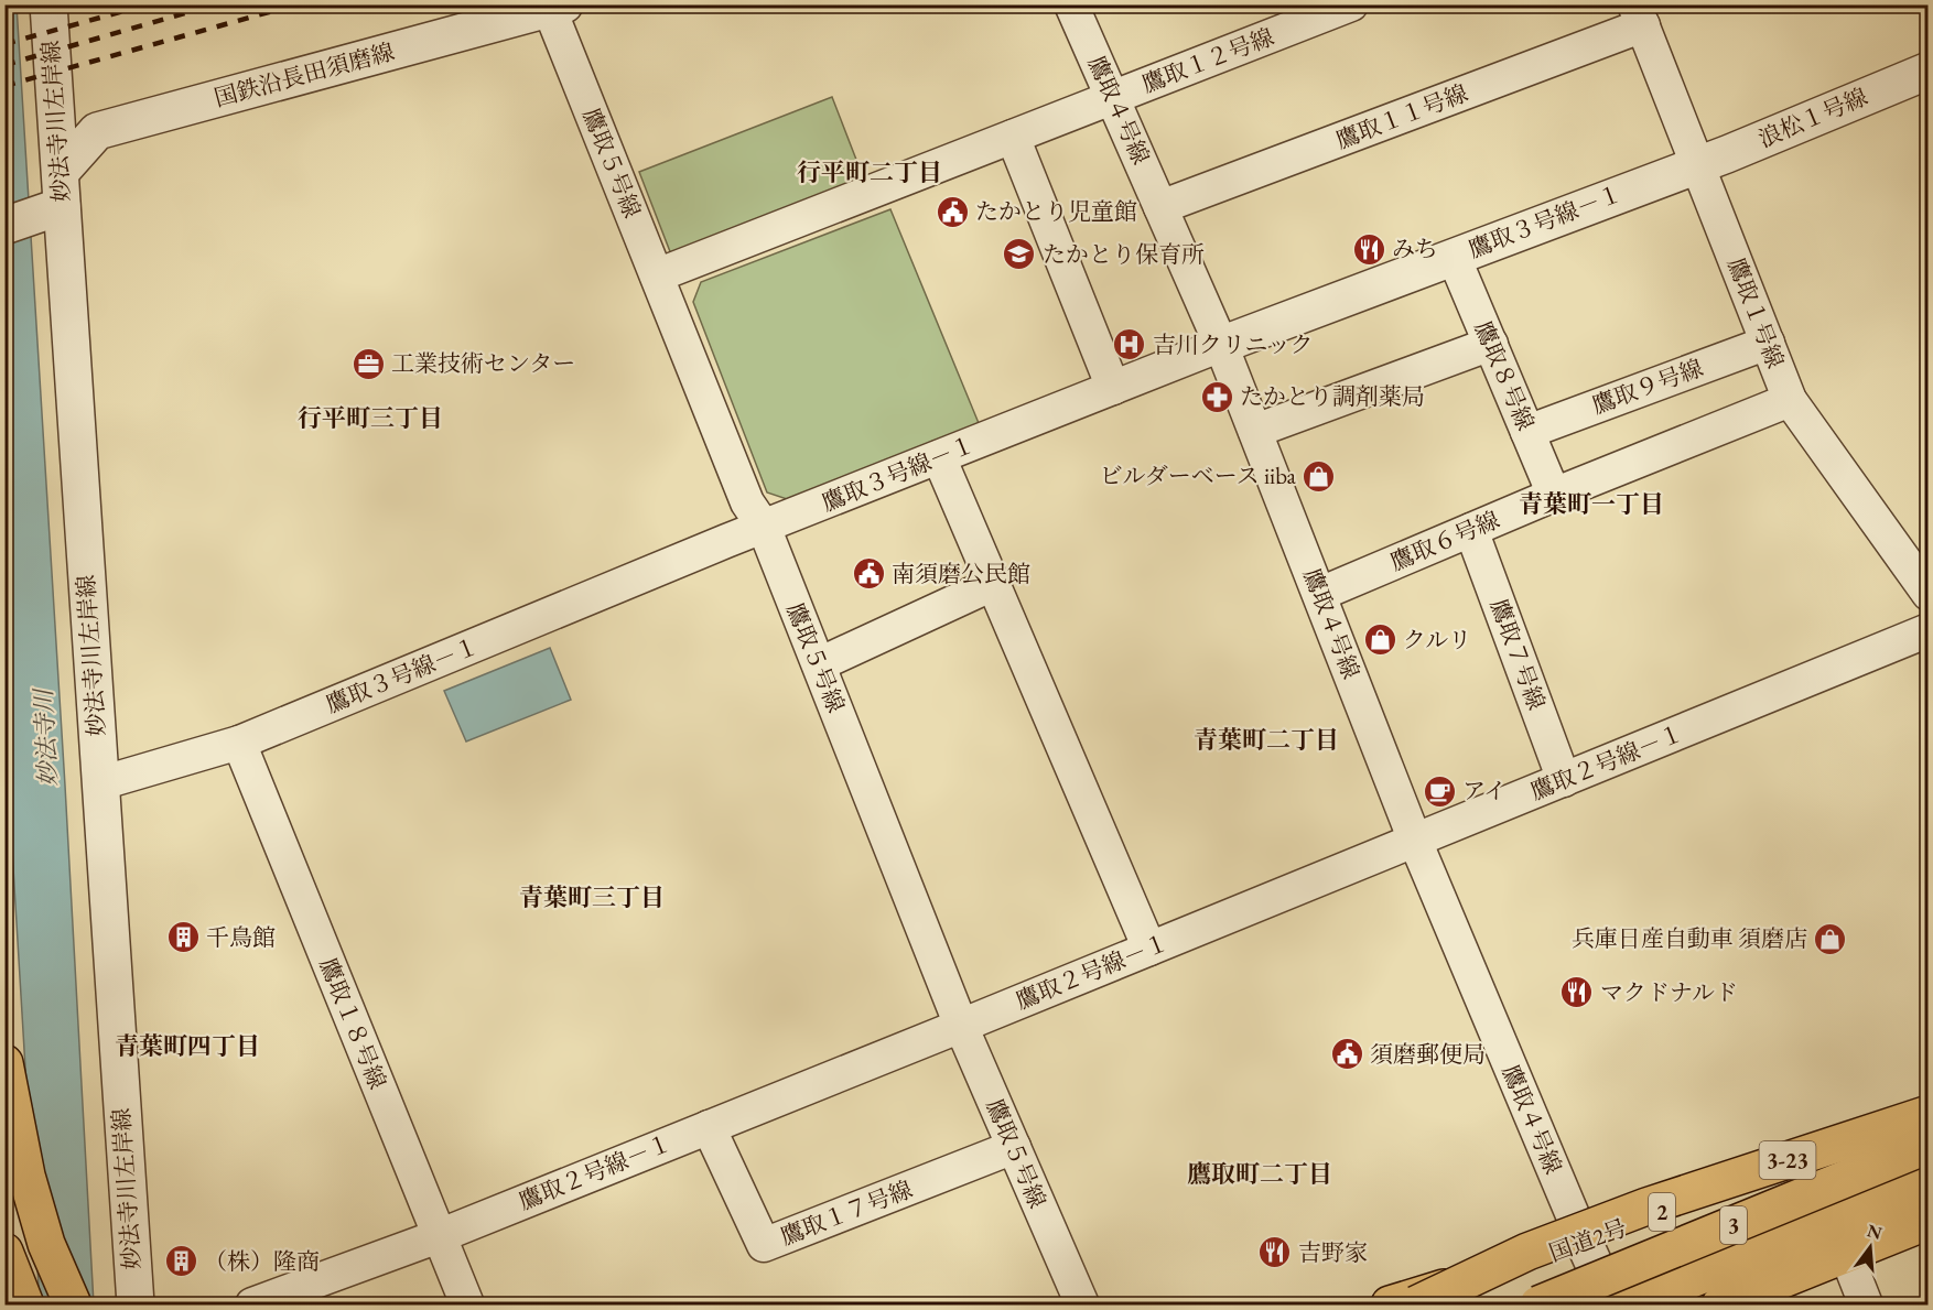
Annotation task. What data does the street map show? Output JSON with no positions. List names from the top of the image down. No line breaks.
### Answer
{"streets":{"highway":["3-23","2","3","国道2号"],"street":["鷹取１２号線","国鉄沿長田須磨線","鷹取４号線","鷹取１１号線","浪松１号線","妙法寺川左岸線","鷹取５号線","鷹取３号線－１","鷹取１号線","鷹取８号線","鷹取９号線","鷹取６号線","鷹取７号線","鷹取２号線－１","鷹取１８号線","鷹取１７号線"]},"crossings":[["鷹取１２号線","鷹取４号線"],["鷹取１２号線","鷹取５号線"],["国鉄沿長田須磨線","妙法寺川左岸線"],["国鉄沿長田須磨線","鷹取５号線"],["鷹取４号線","鷹取１１号線"],["鷹取４号線","鷹取３号線－１"],["鷹取４号線","鷹取６号線"],["鷹取４号線","鷹取２号線－１"],["鷹取４号線","国道2号"],["鷹取１１号線","鷹取１号線"],["浪松１号線","鷹取３号線－１"],["浪松１号線","鷹取１号線"],["妙法寺川左岸線","鷹取３号線－１"],["鷹取５号線","鷹取３号線－１"],["鷹取５号線","鷹取２号線－１"],["鷹取５号線","鷹取１７号線"],["鷹取３号線－１","鷹取１号線"],["鷹取３号線－１","鷹取８号線"],["鷹取３号線－１","鷹取１８号線"],["鷹取１号線","鷹取９号線"],["鷹取１号線","鷹取６号線"],["鷹取８号線","鷹取９号線"],["鷹取８号線","鷹取６号線"],["鷹取６号線","鷹取７号線"],["鷹取７号線","鷹取２号線－１"],["鷹取２号線－１","鷹取１８号線"],["鷹取２号線－１","鷹取１７号線"]],"districts":["行平町二丁目","行平町三丁目","青葉町一丁目","青葉町二丁目","青葉町三丁目","青葉町四丁目","鷹取町二丁目"],"water":["妙法寺川"],"places":{"public building":["たかとり児童館","南須磨公民館","須磨郵便局"],"restaurant":["みち","マクドナルド","吉野家"],"school or university":["たかとり保育所"],"hospital":["吉川クリニック"],"office":["工業技術センター"],"pharmacy":["たかとり調剤薬局"],"shop":["ビルダーベース iiba","クルリ","兵庫日産自動車 須磨店"],"cafe":["アイ"],"building":["千鳥館","（株）隆商"]},"north":"top"}
